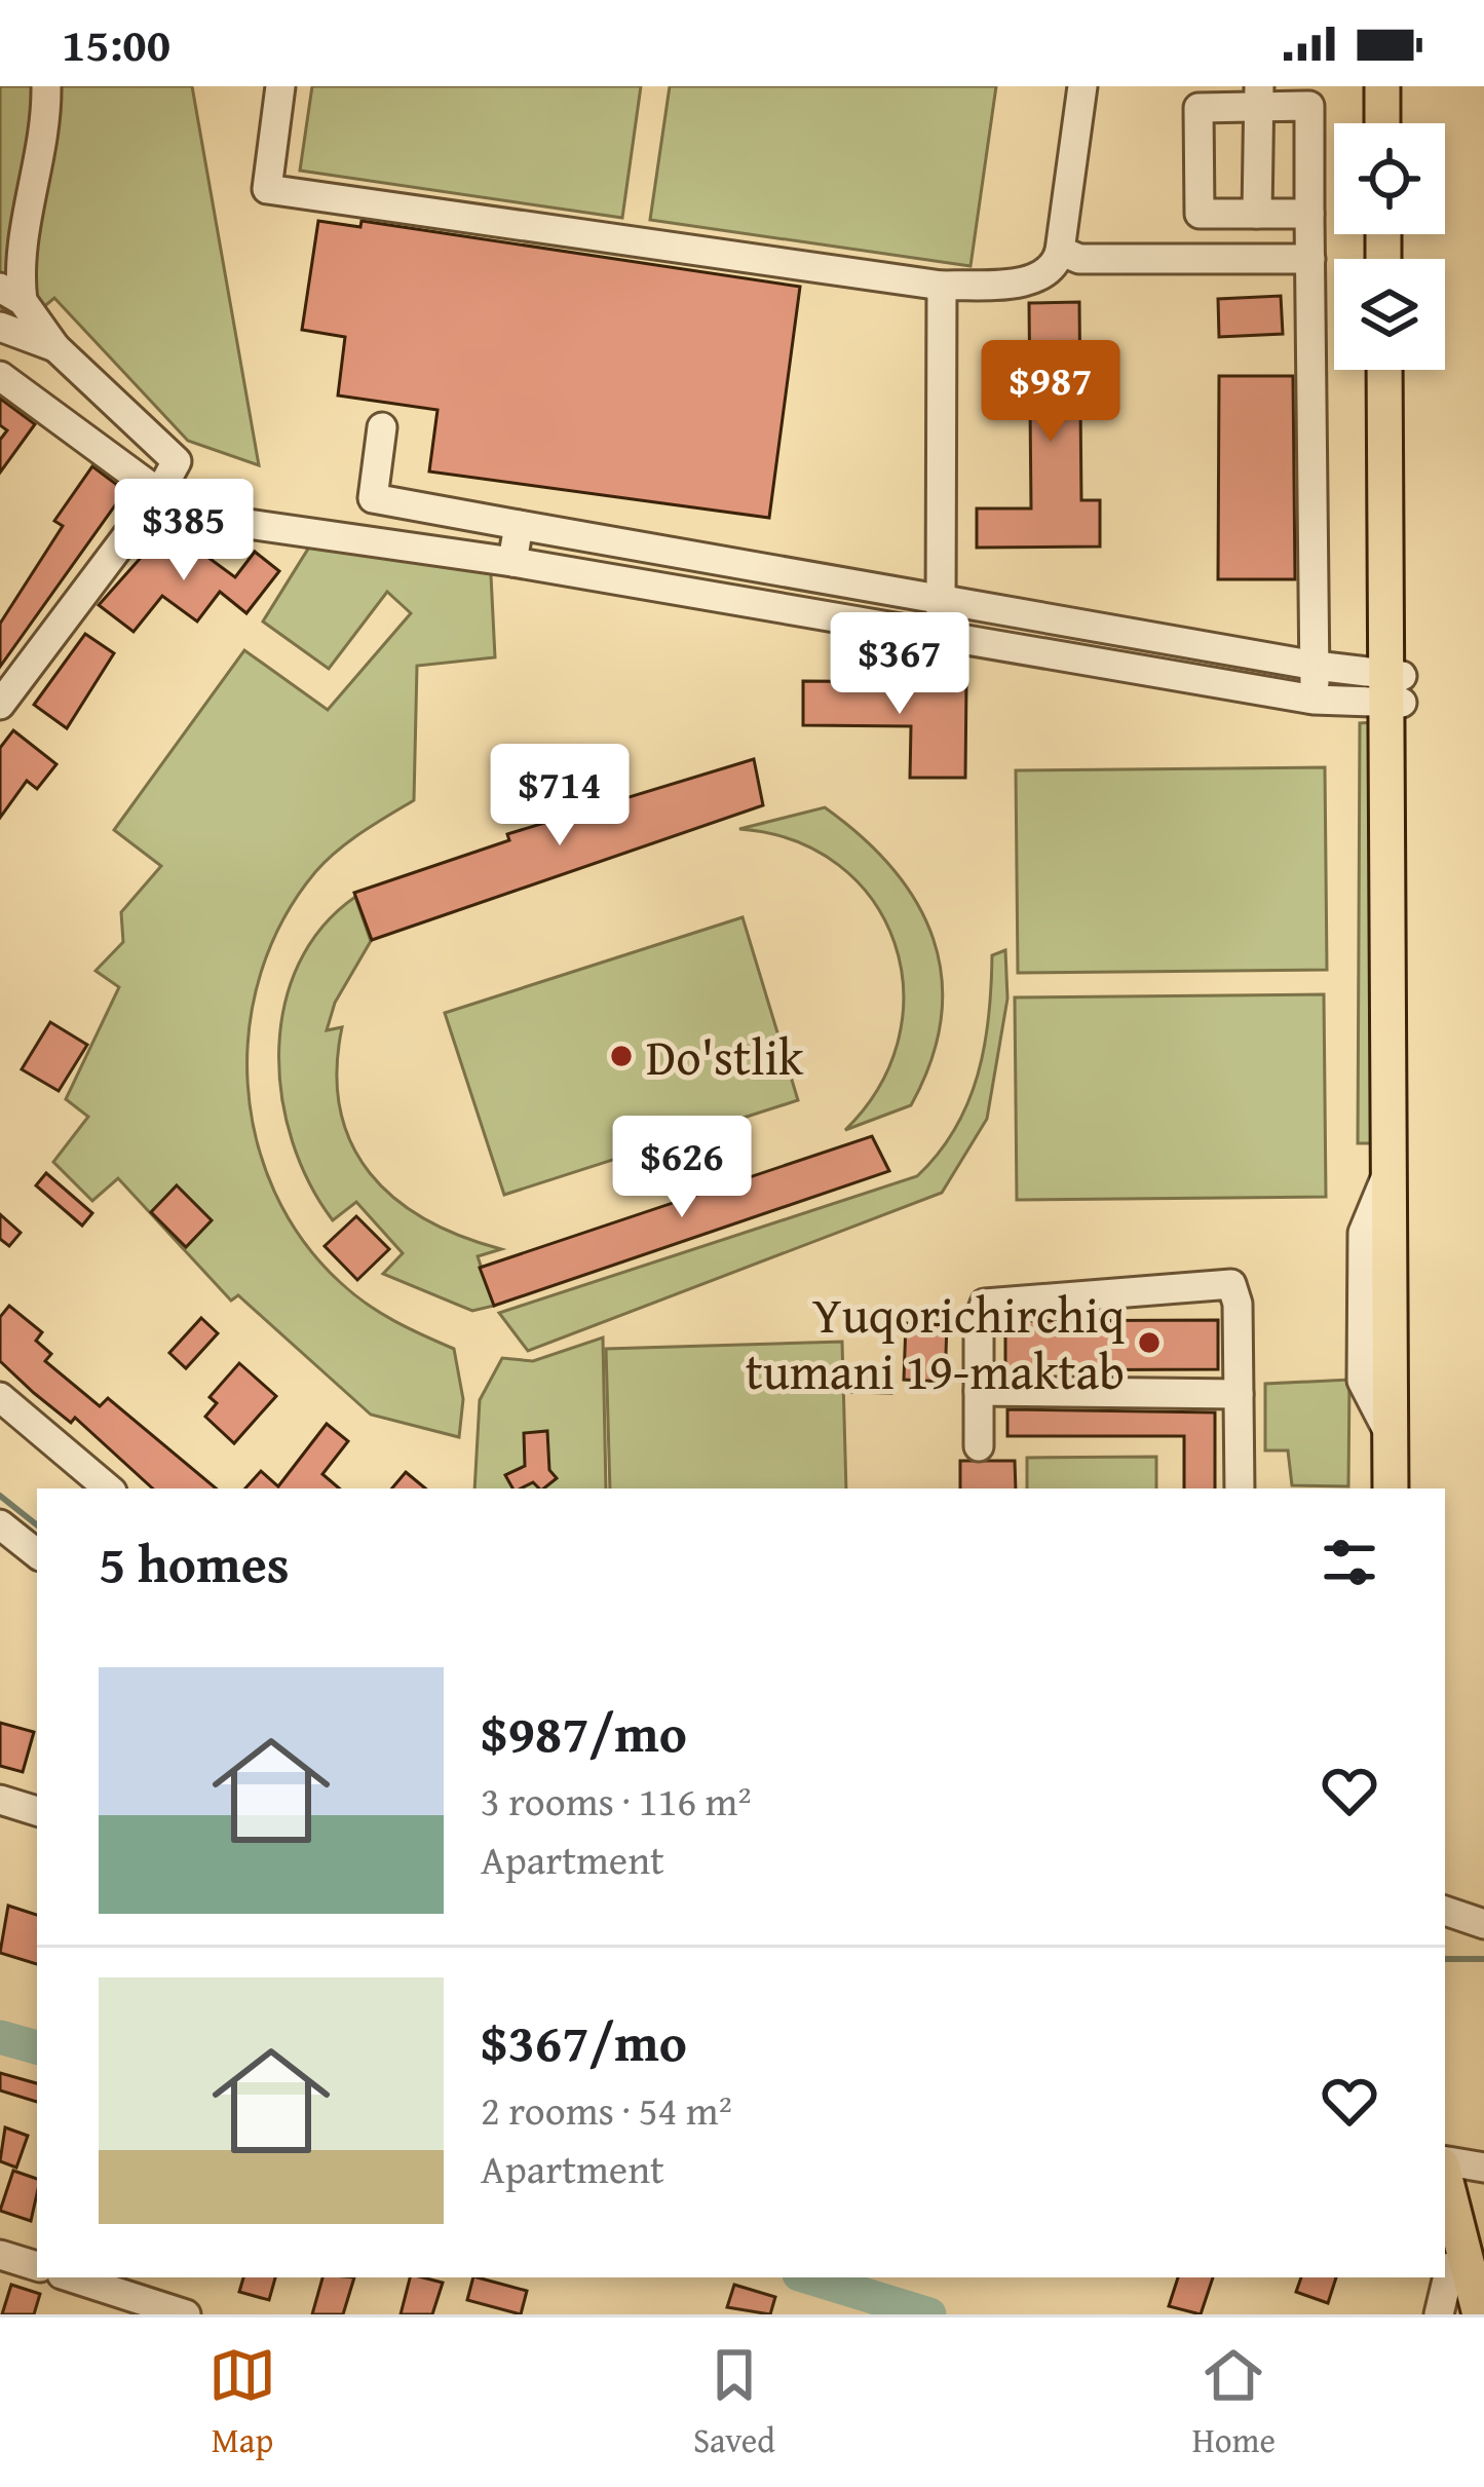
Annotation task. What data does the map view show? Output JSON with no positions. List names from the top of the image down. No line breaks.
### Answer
{"places":["Do'stlik","Yuqorichirchiq tumani 19-maktab"],"page":{"status":"15:00","price":["$987","$385","$367","$714","$626"],"heading":"5 homes","list":[{"name":"$987/mo","note":"3 rooms · 116 m² · Apartment"},{"name":"$367/mo","note":"2 rooms · 54 m² · Apartment"}],"tabs":["Map","Saved","Home"]}}
